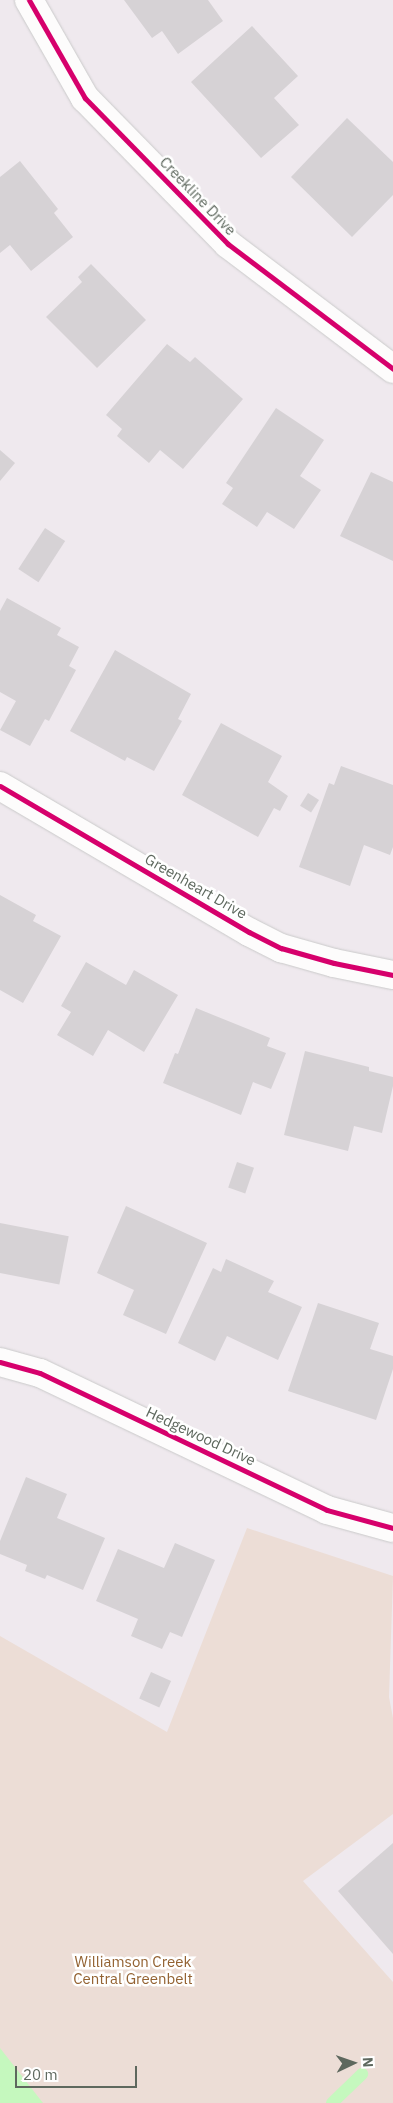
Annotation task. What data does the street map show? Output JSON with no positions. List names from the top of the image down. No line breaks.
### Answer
{"streets":{"street":["Creekline Drive","Greenheart Drive","Hedgewood Drive"]},"parks":["Williamson Creek Central Greenbelt"],"scale_bar":"20 m","north":"right"}
